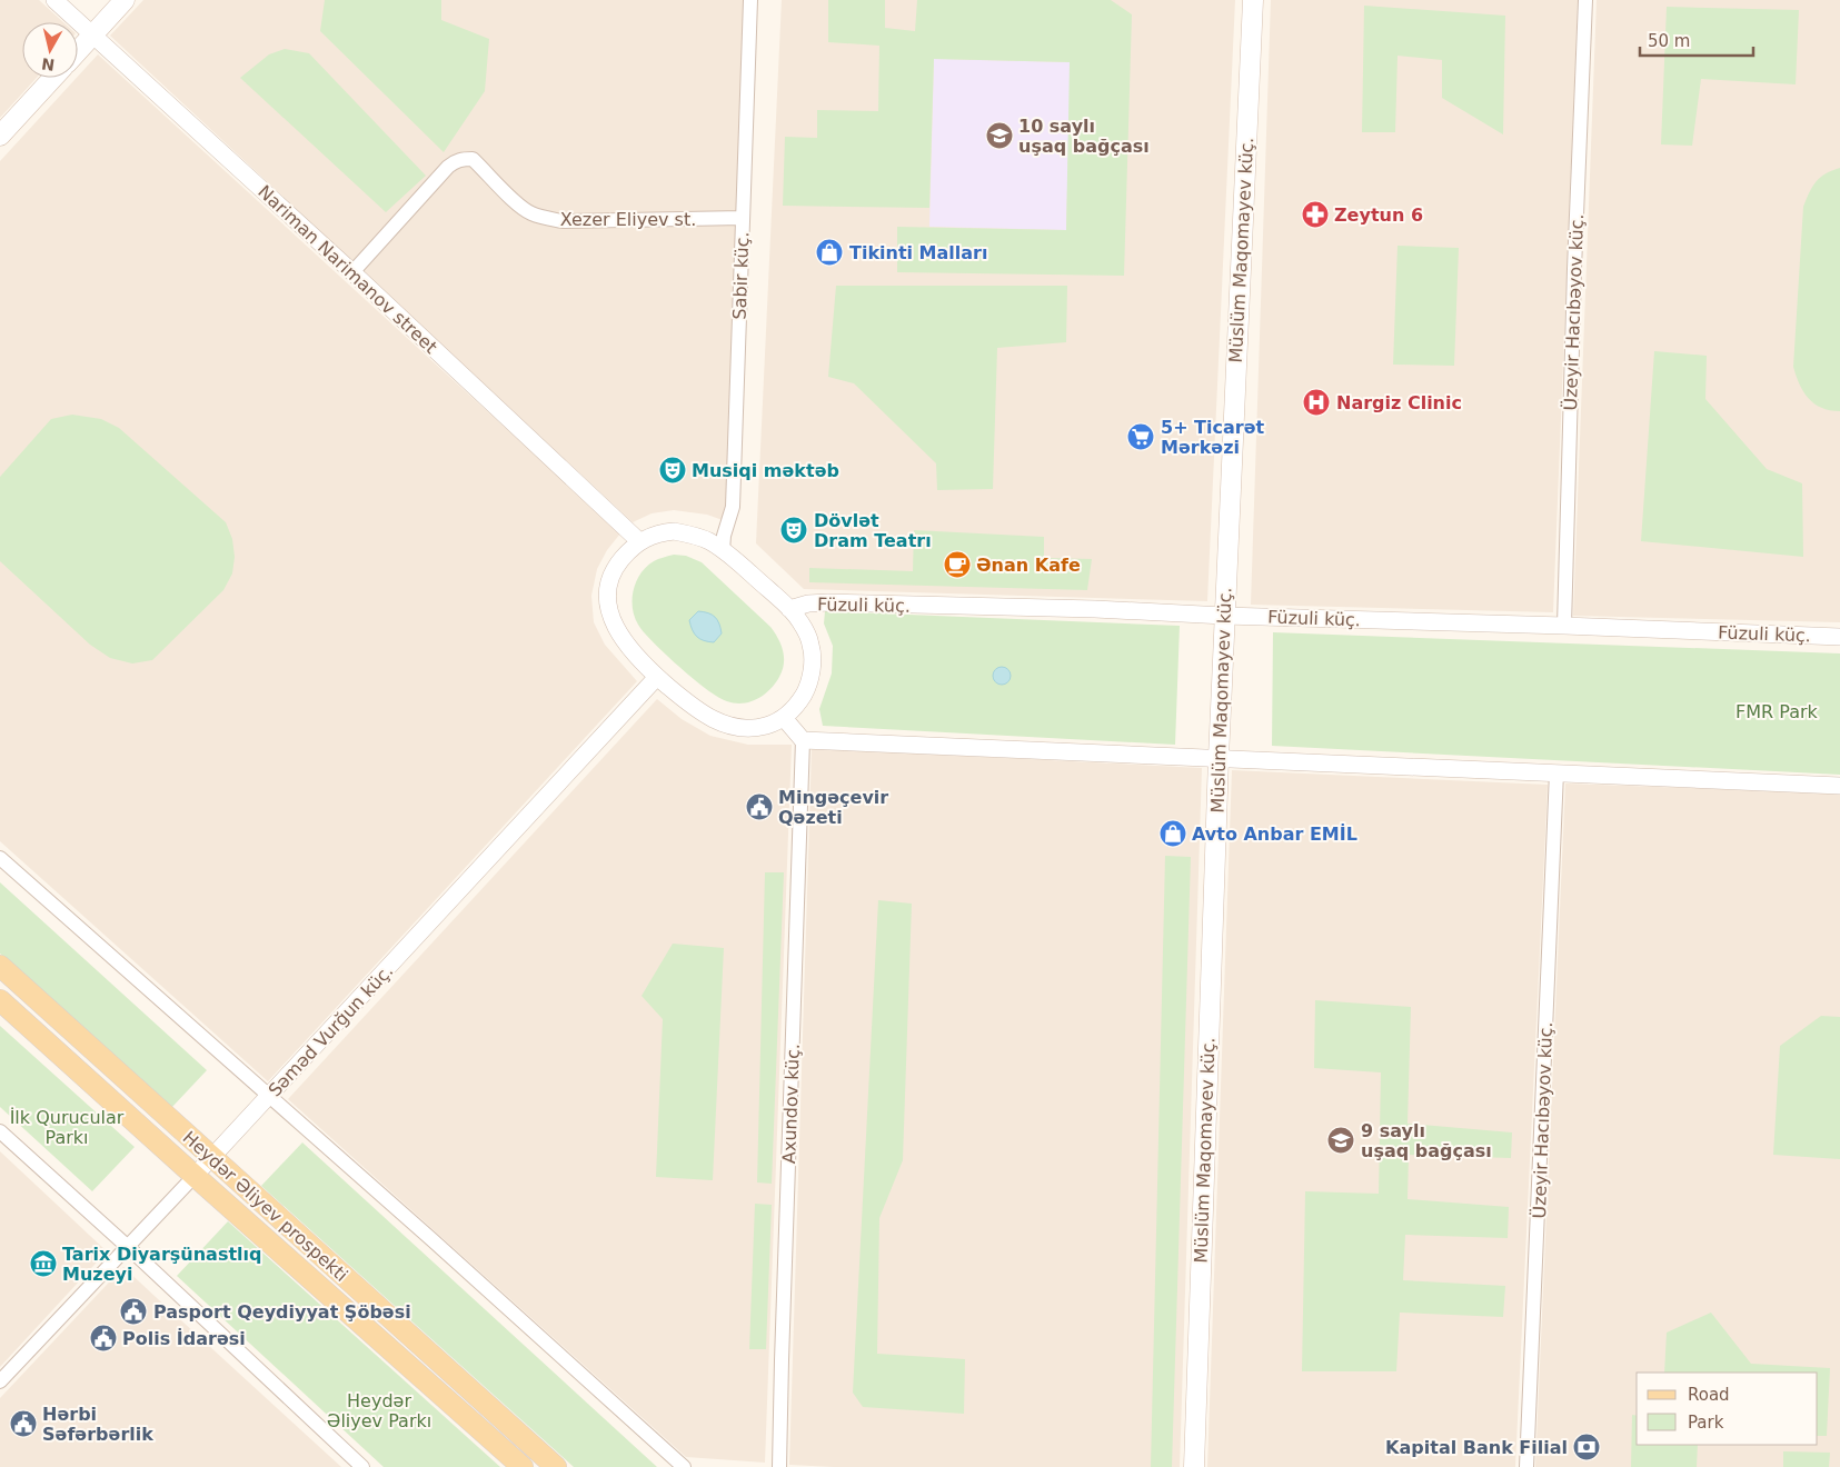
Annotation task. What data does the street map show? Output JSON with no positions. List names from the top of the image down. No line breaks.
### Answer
{"streets":{"main road":["Müslüm Maqomayev küç.","Heydər Əliyev prospekti"],"street":["Xezer Eliyev st.","Nariman Narimanov street","Sabir küç.","Üzeyir Hacıbəyov küç.","Füzuli küç.","Səməd Vurğun küç.","Axundov küç."]},"crossings":[["Xezer Eliyev st.","Nariman Narimanov street"],["Xezer Eliyev st.","Sabir küç."],["Müslüm Maqomayev küç.","Füzuli küç."],["Nariman Narimanov street","Sabir küç."],["Nariman Narimanov street","Füzuli küç."],["Nariman Narimanov street","Səməd Vurğun küç."],["Sabir küç.","Füzuli küç."],["Sabir küç.","Səməd Vurğun küç."],["Üzeyir Hacıbəyov küç.","Füzuli küç."],["Füzuli küç.","Səməd Vurğun küç."],["Səməd Vurğun küç.","Heydər Əliyev prospekti"]],"parks":["FMR Park","İlk Qurucular Parkı","Heydər Əliyev Parkı"],"places":{"school or university":["10 saylı uşaq bağçası","9 saylı uşaq bağçası"],"pharmacy":["Zeytun 6"],"shop":["Tikinti Malları","Avto Anbar EMİL"],"hospital":["Nargiz Clinic"],"supermarket":["5+ Ticarət Mərkəzi"],"theatre":["Musiqi məktəb","Dövlət Dram Teatrı"],"cafe":["Ənan Kafe"],"public building":["Mingəçevir Qəzeti","Pasport Qeydiyyat Şöbəsi","Polis İdarəsi","Hərbi Səfərbərlik"],"museum":["Tarix Diyarşünastlıq Muzeyi"],"bank":["Kapital Bank Filial"]},"legend":["Road","Park"],"scale_bar":"50 m","north":"bottom"}
